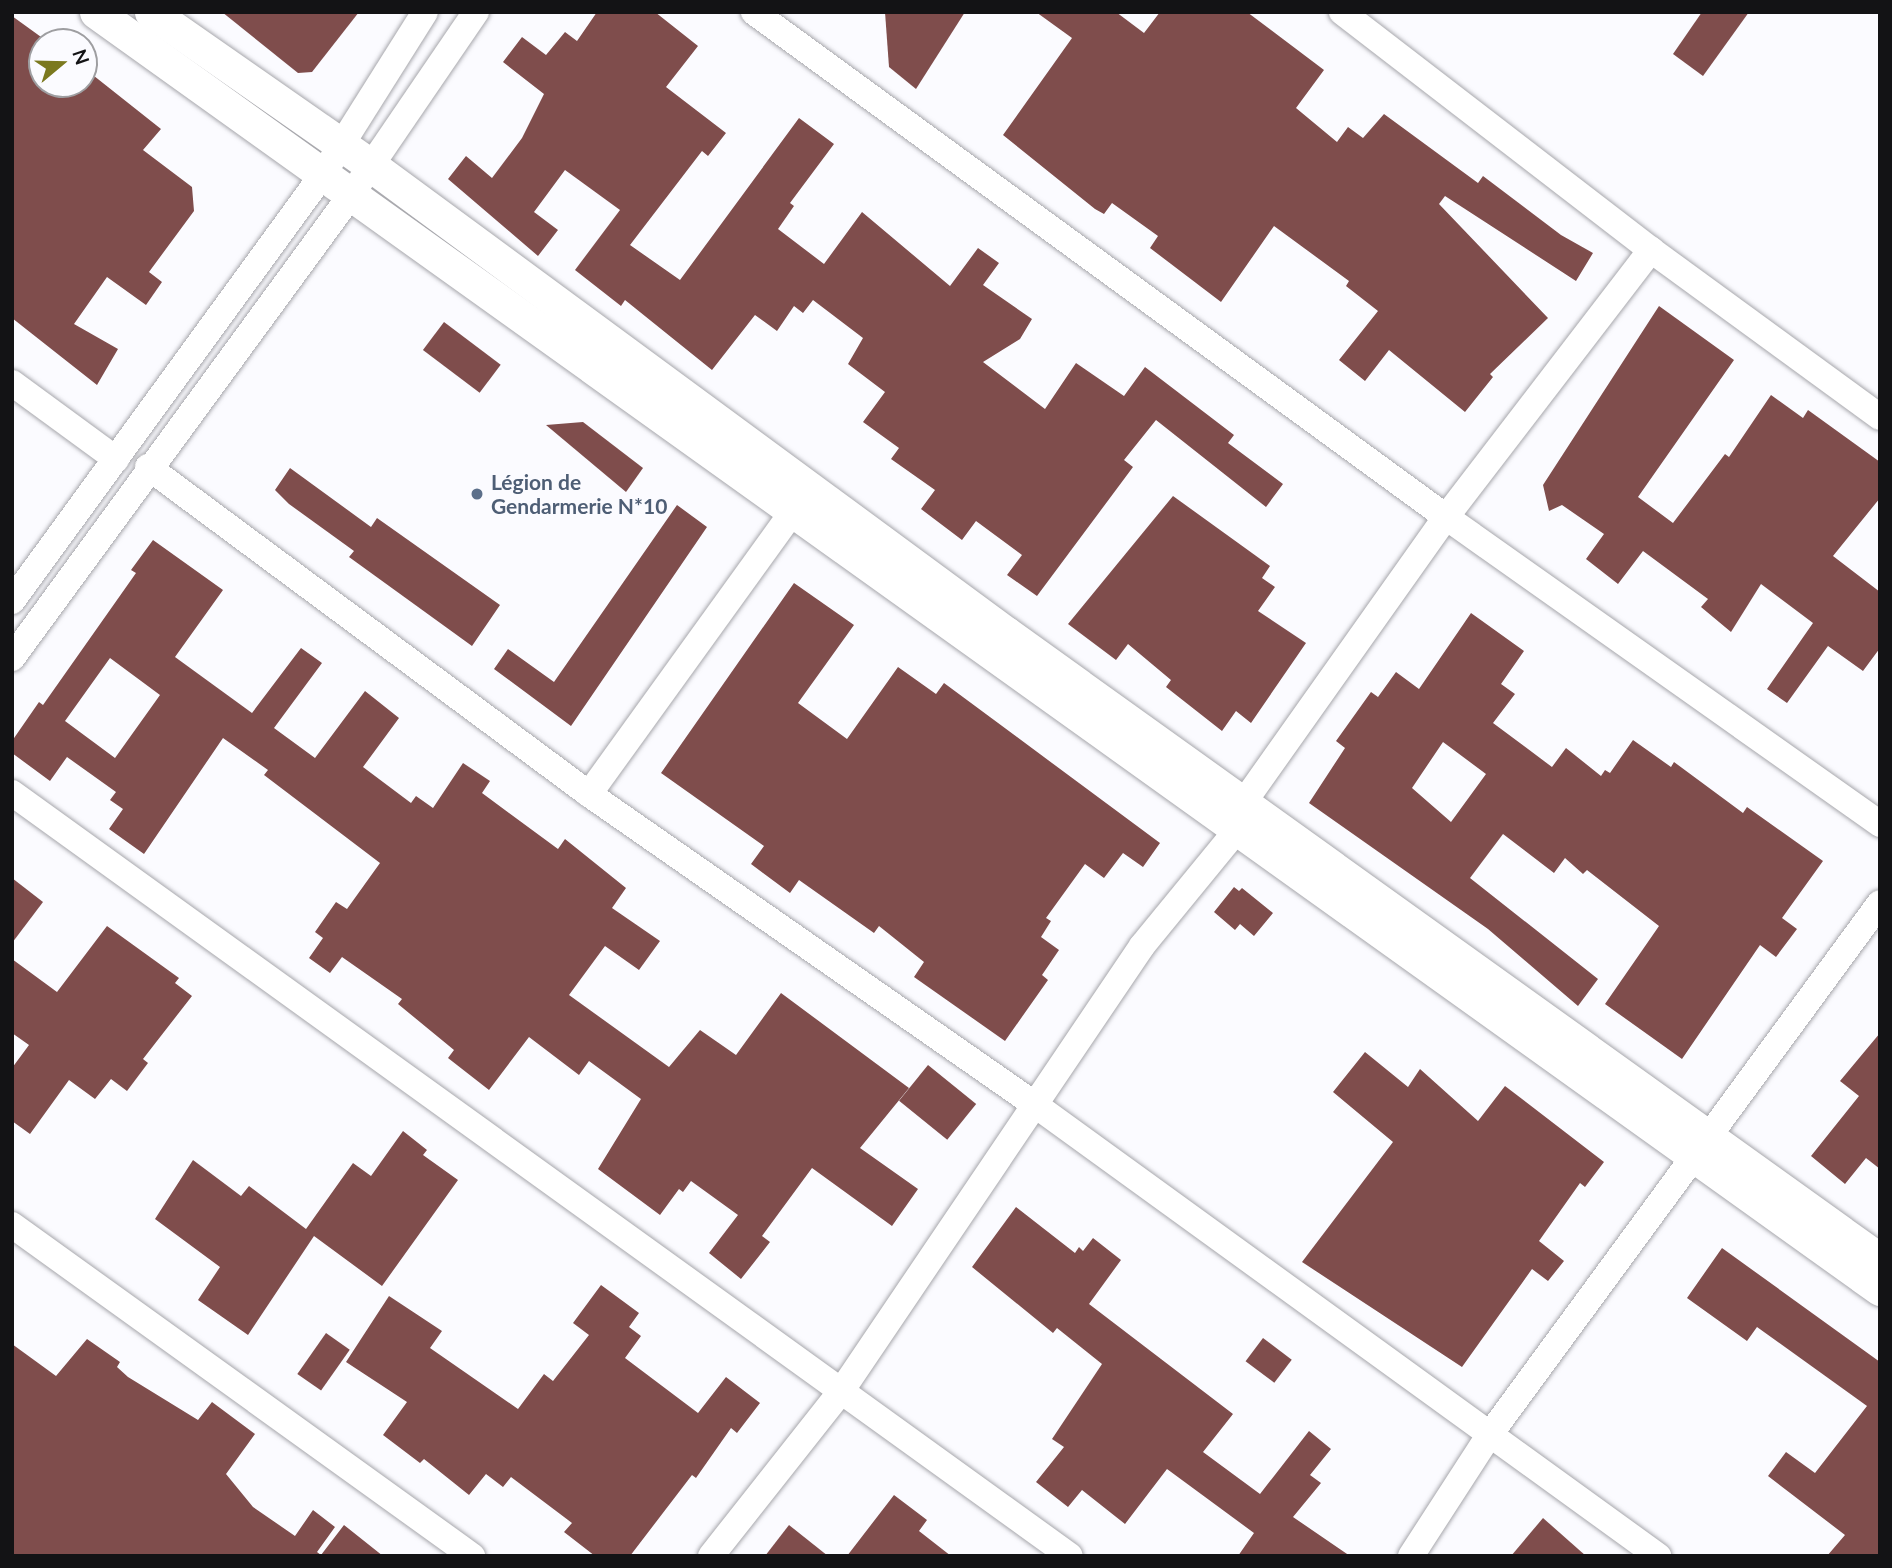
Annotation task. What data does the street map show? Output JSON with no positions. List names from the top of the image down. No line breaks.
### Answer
{"places":["Légion de Gendarmerie N*10"],"north":"right"}
